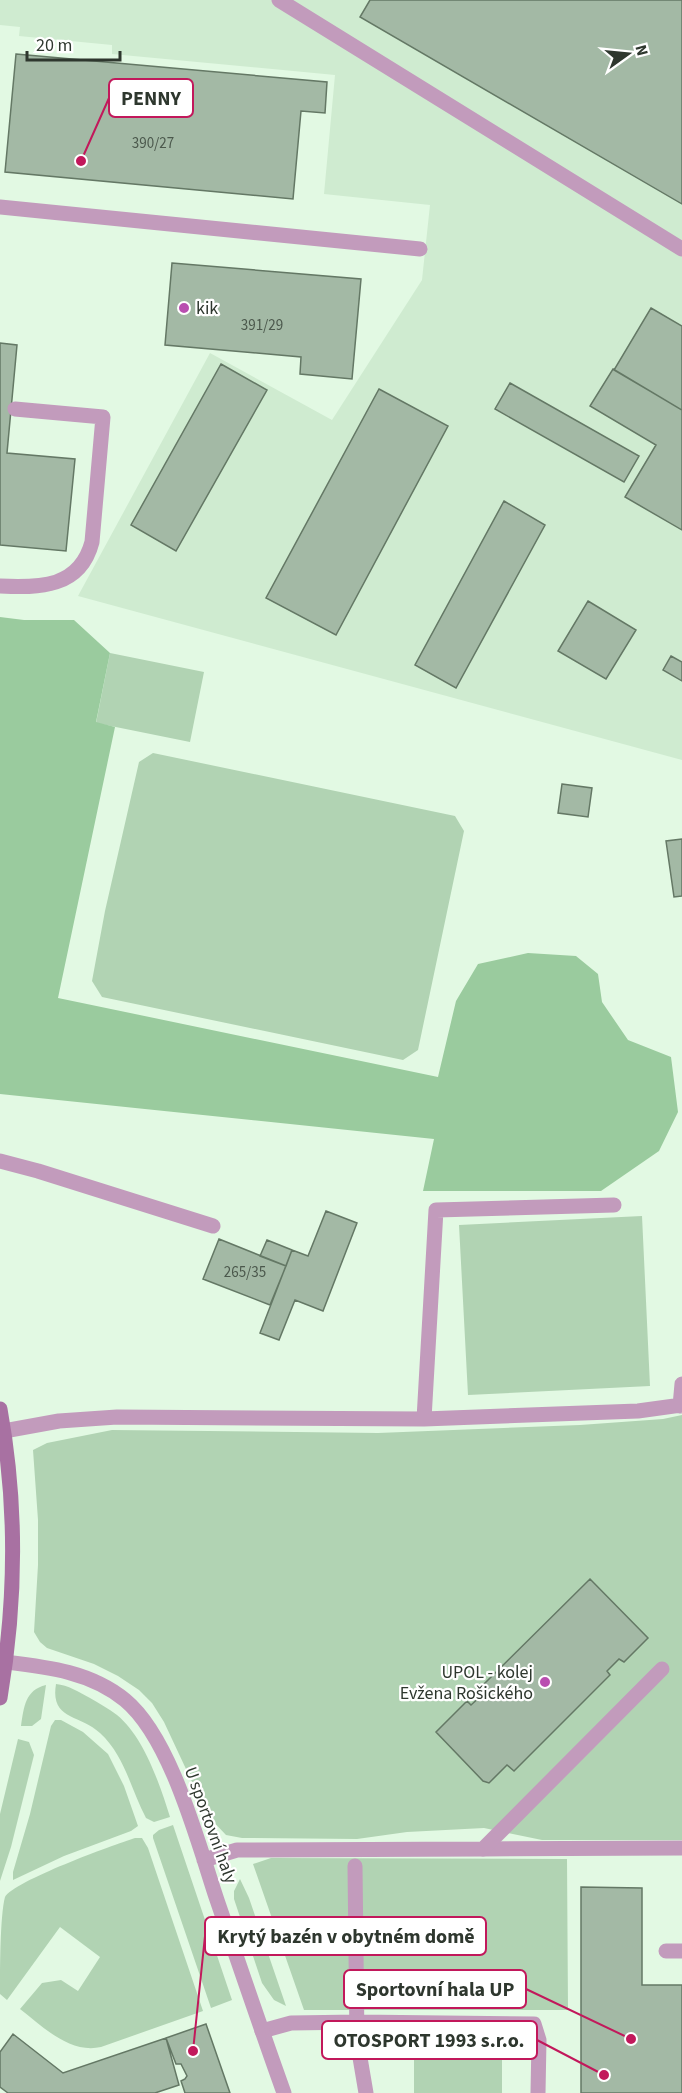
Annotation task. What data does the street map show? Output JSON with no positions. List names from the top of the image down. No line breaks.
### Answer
{"streets":{"street":["U sportovní haly"]},"places":["PENNY","kik","UPOL - kolej Evžena Rošického","Sportovní hala UP","Krytý bazén v obytném domě","OTOSPORT 1993 s.r.o."],"house_numbers":["390/27","391/29","265/35"],"scale_bar":"20 m","north":"right"}
